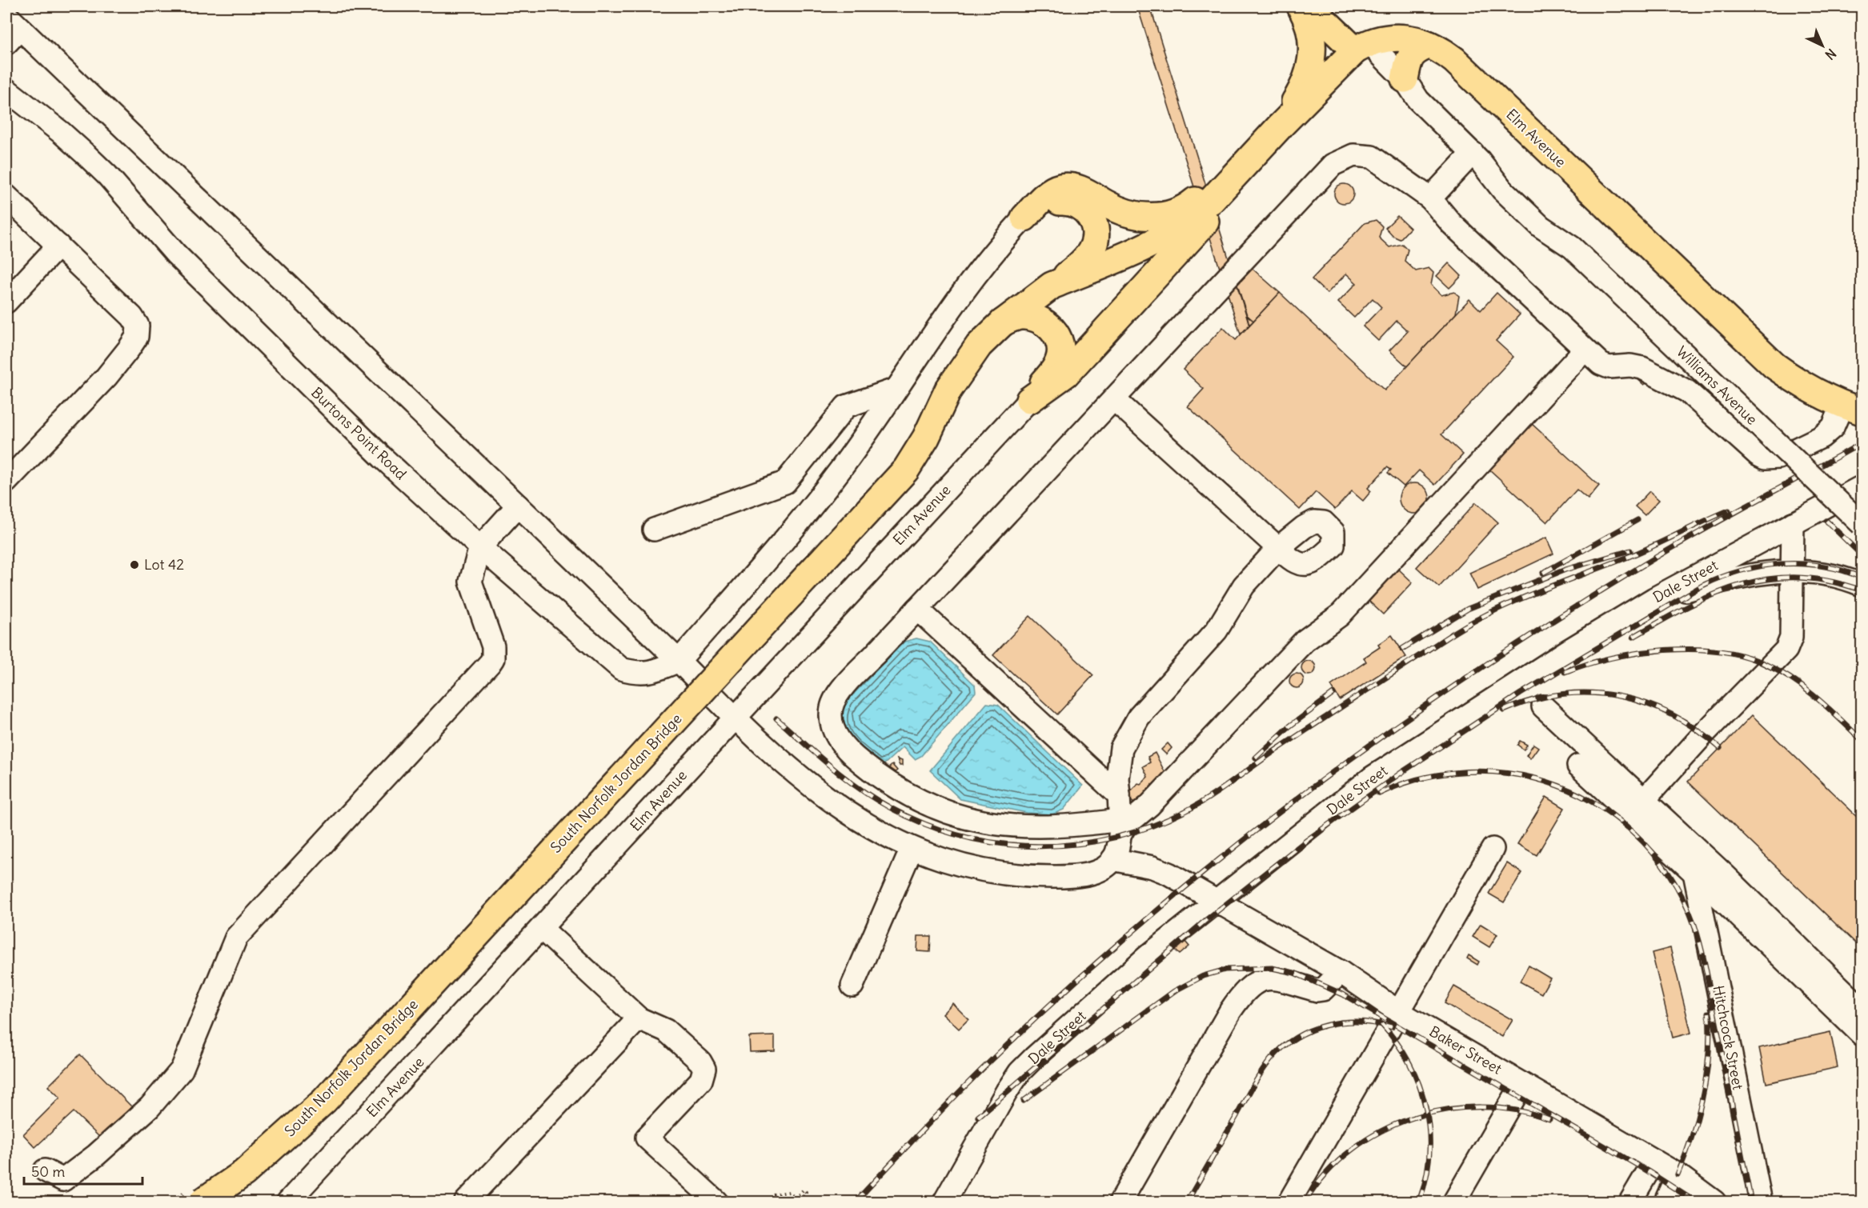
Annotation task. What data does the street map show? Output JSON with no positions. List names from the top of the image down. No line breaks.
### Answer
{"streets":{"main road":["Elm Avenue","South Norfolk Jordan Bridge"],"street":["Williams Avenue","Burtons Point Road","Dale Street","Hitchcock Street","Baker Street"]},"crossings":[["Elm Avenue","Williams Avenue"],["Dale Street","Baker Street"]],"places":["Lot 42"],"scale_bar":"50 m","north":"bottom right"}
